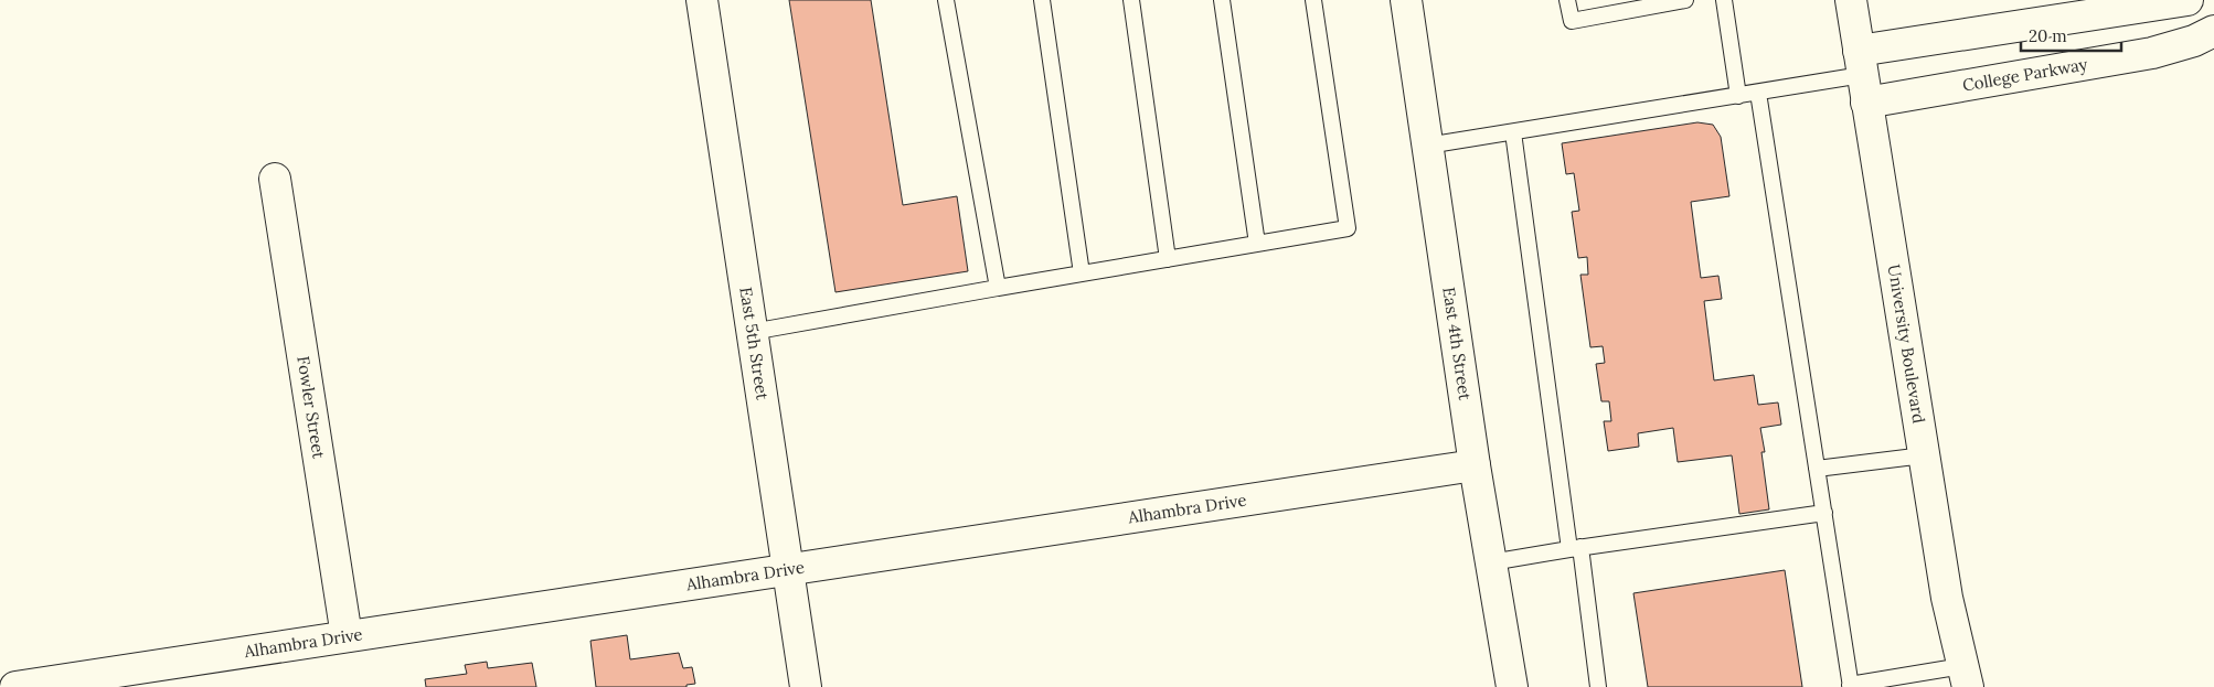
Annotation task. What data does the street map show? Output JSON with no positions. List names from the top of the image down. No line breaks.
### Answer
{"streets":{"street":["College Parkway","East 5th Street","East 4th Street","University Boulevard","Fowler Street","Alhambra Drive"]},"crossings":[["College Parkway","University Boulevard"],["East 5th Street","Alhambra Drive"],["East 4th Street","Alhambra Drive"],["Fowler Street","Alhambra Drive"]],"scale_bar":"20 m"}
